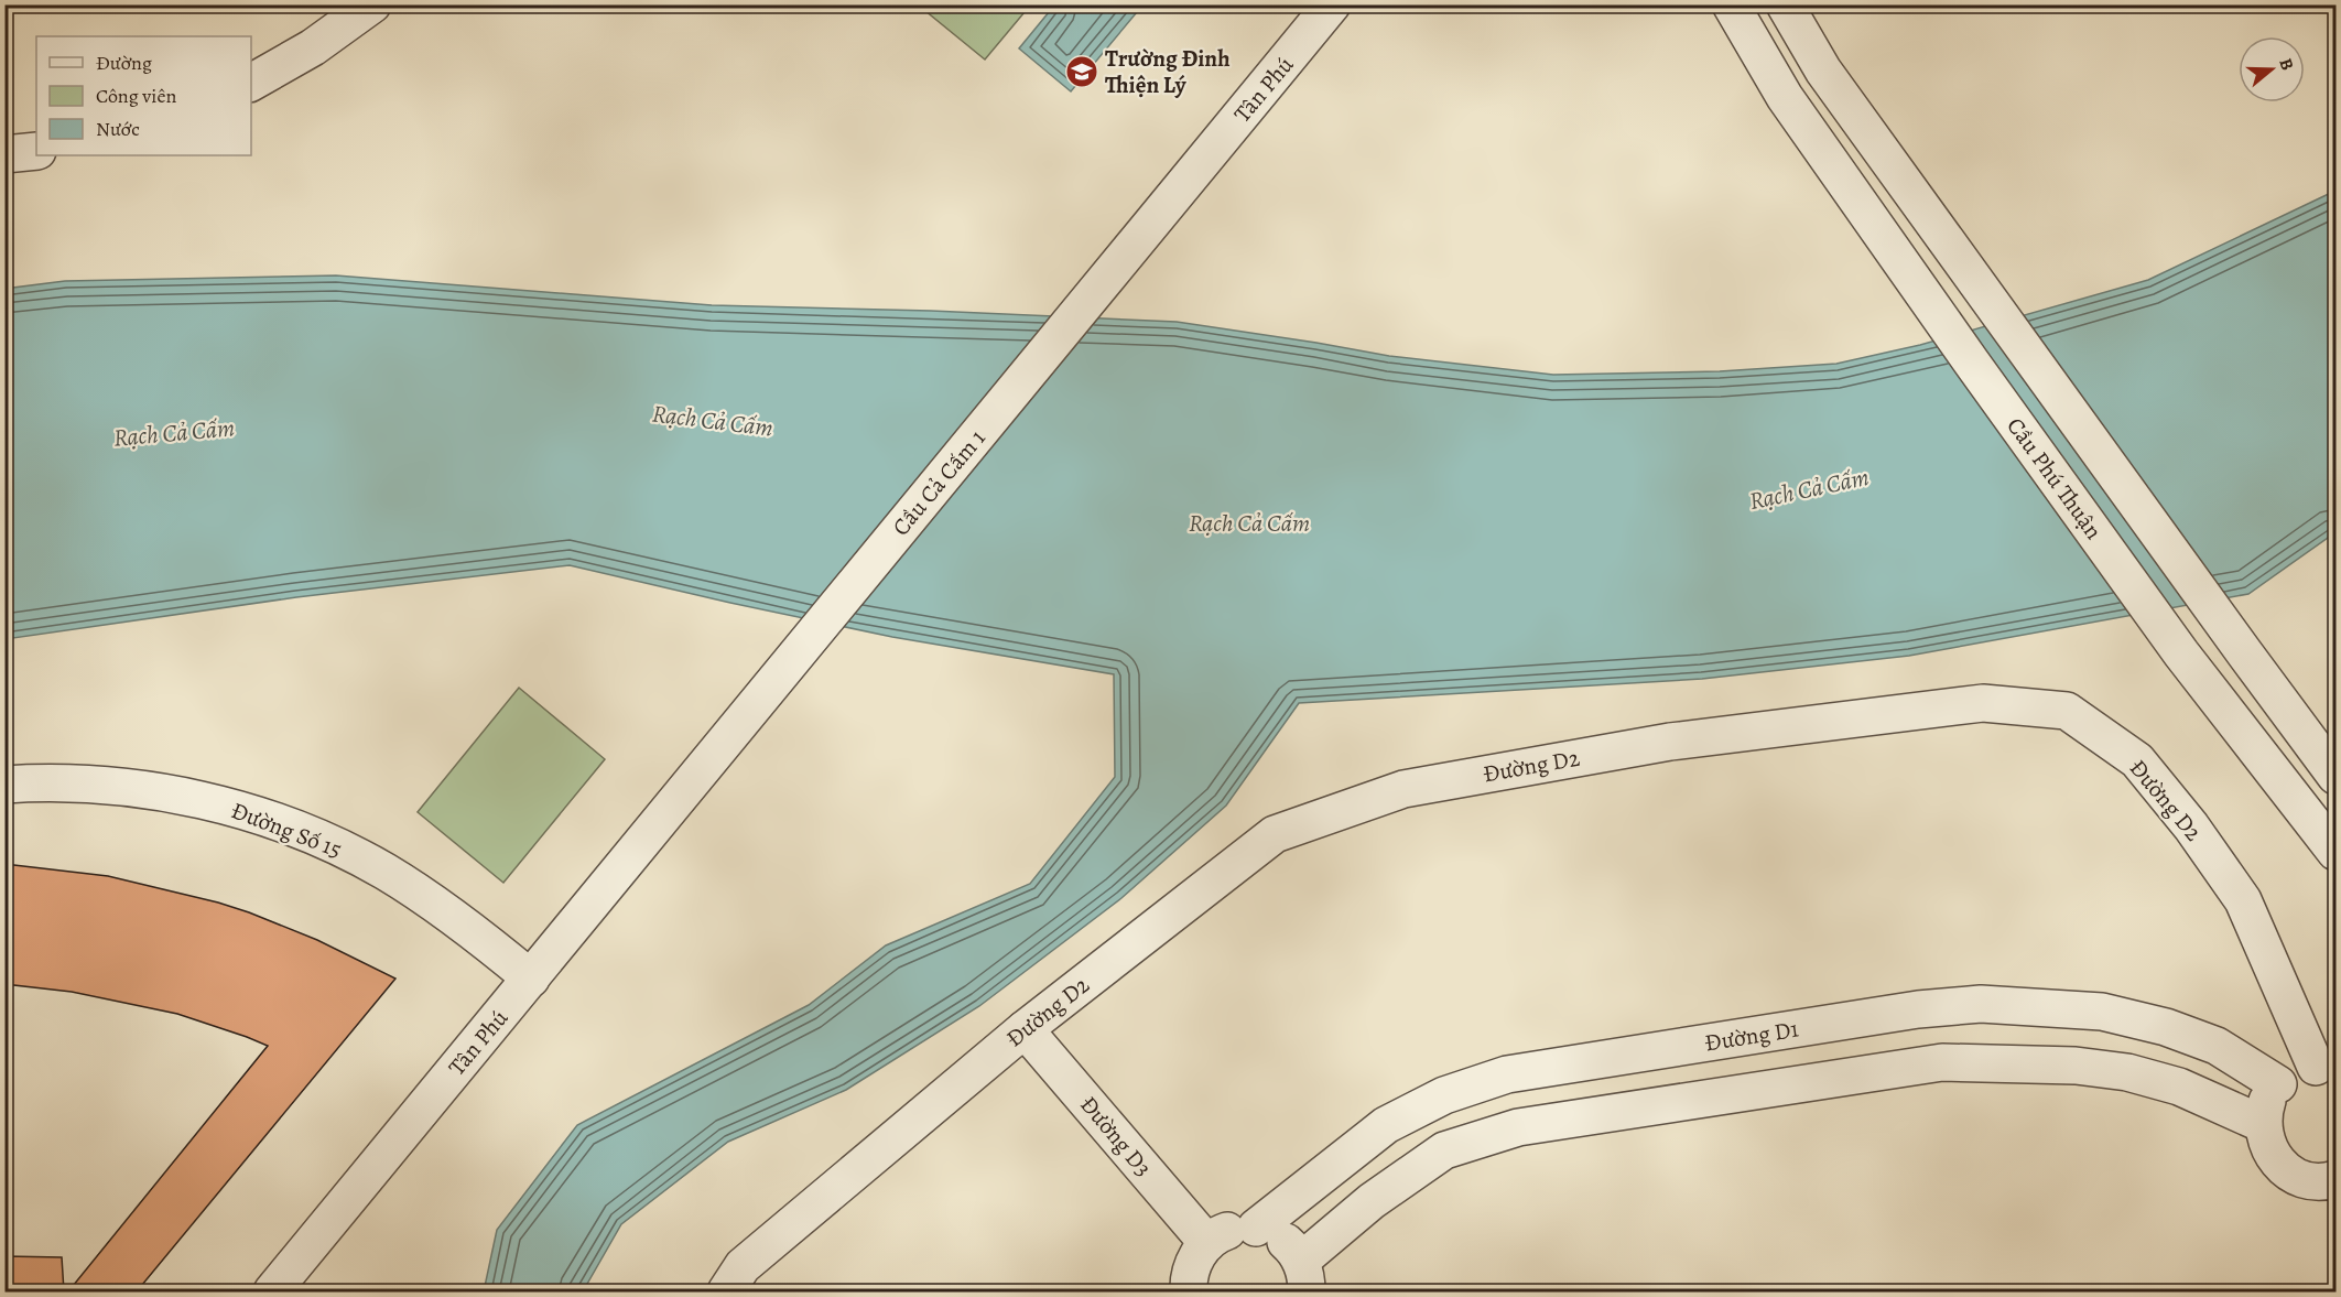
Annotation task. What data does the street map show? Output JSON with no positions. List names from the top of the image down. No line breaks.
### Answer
{"streets":{"street":["Tân Phú","Cầu Phú Thuận","Cầu Cả Cấm 1","Đường D2","Đường Số 15","Đường D1","Đường D3"]},"crossings":[["Tân Phú","Cầu Cả Cấm 1"],["Tân Phú","Đường Số 15"],["Đường D2","Đường D3"]],"water":["Rạch Cả Cấm"],"places":{"school or university":["Trường Đinh Thiện Lý"]},"legend":["Đường","Công viên","Nước"],"north":"right"}
